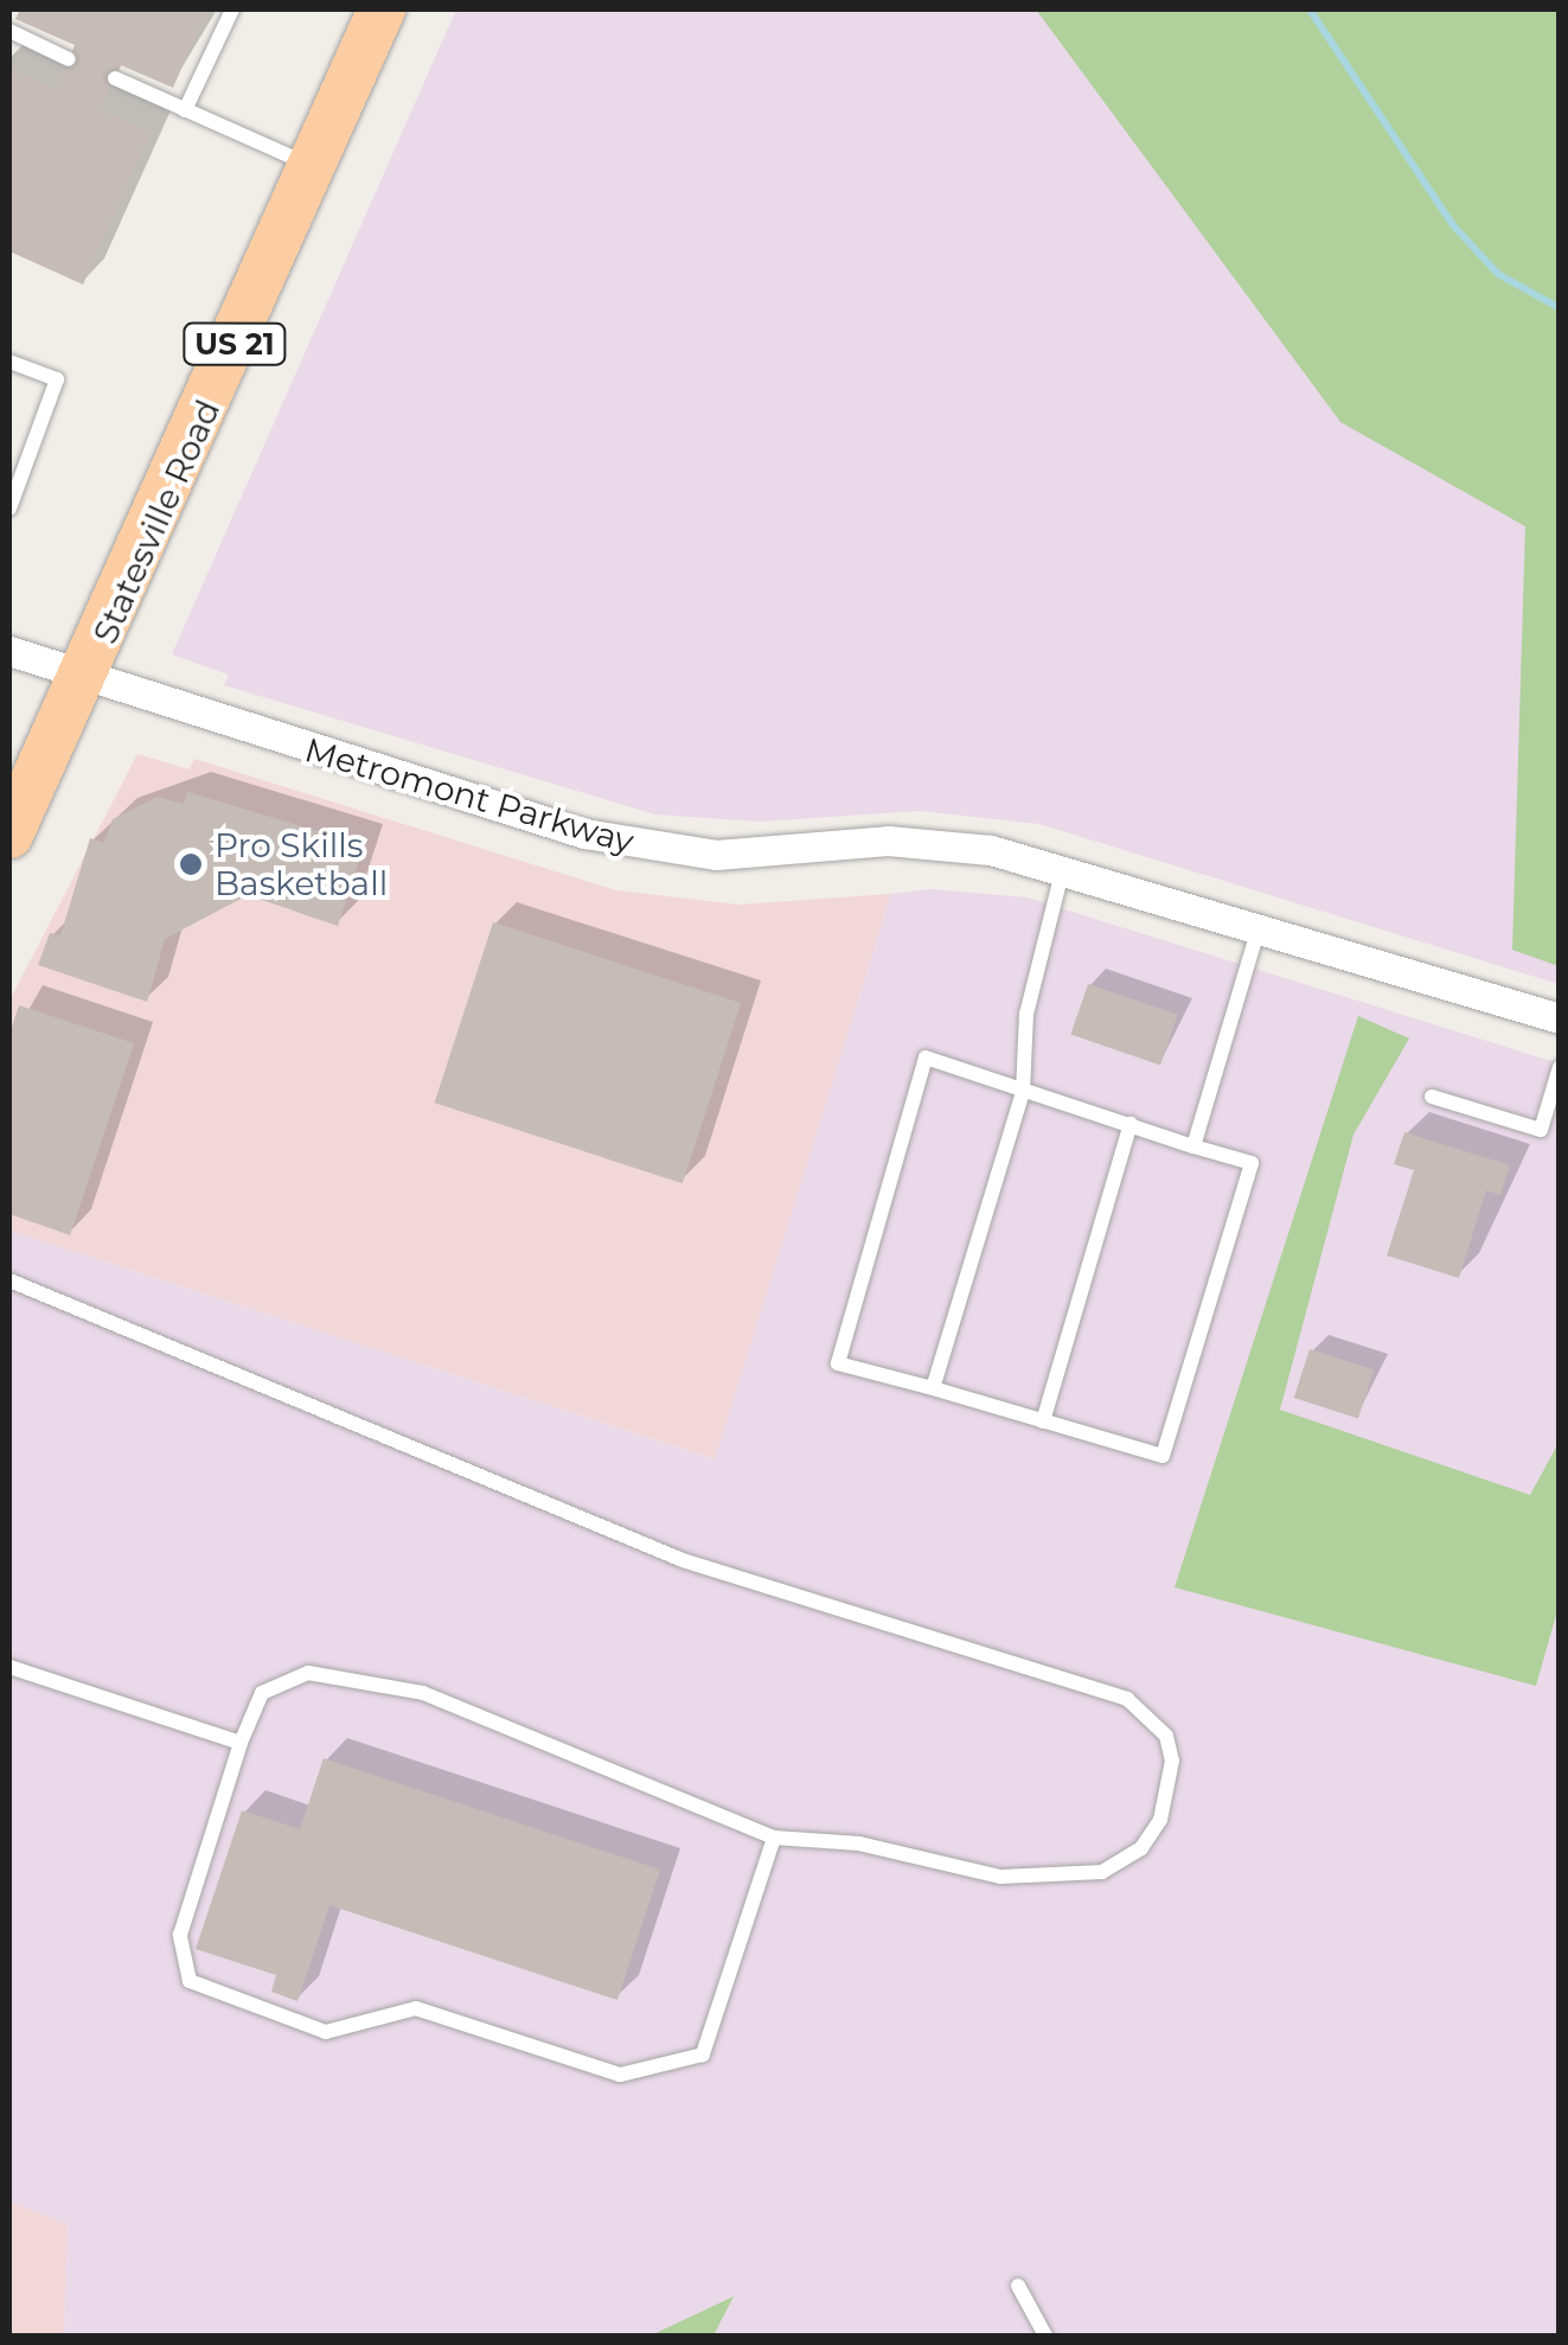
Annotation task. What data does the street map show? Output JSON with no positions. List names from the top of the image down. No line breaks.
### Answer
{"streets":{"main road":["US 21","Statesville Road"],"street":["Metromont Parkway"]},"crossings":[["Statesville Road","Metromont Parkway"]],"places":["Pro Skills Basketball"]}
